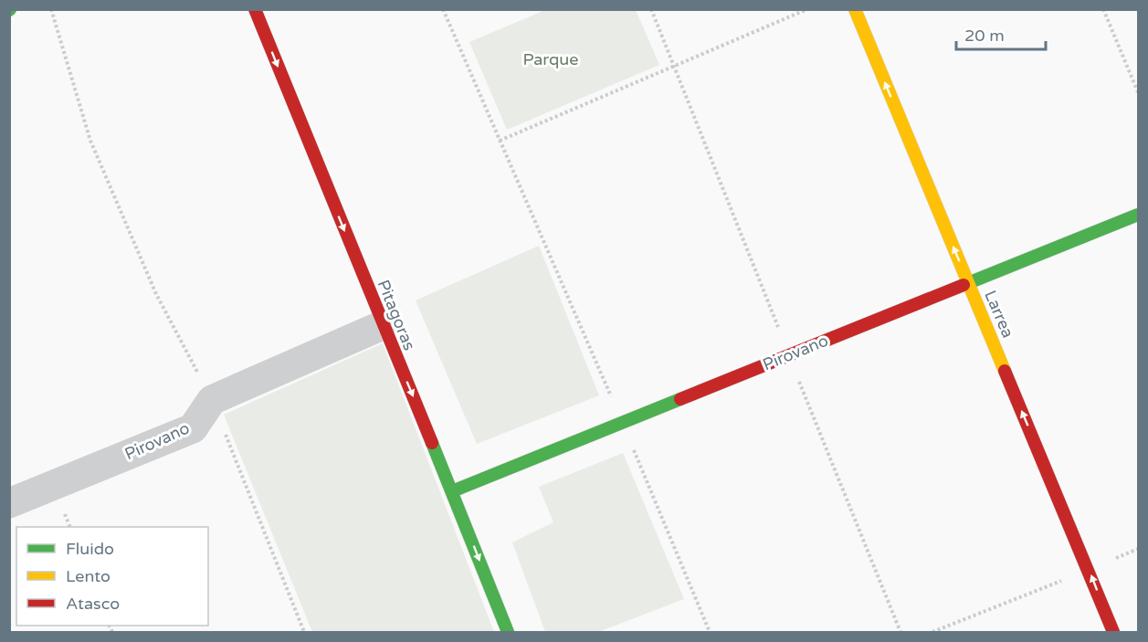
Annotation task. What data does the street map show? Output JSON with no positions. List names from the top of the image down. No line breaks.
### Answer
{"streets":{"street":["Larrea","Pitagoras","Pirovano"]},"crossings":[["Larrea","Pirovano"],["Pitagoras","Pirovano"]],"one_way":["Larrea","Pitagoras"],"parks":["Parque"],"legend":["Fluido","Lento","Atasco"],"scale_bar":"20 m"}
